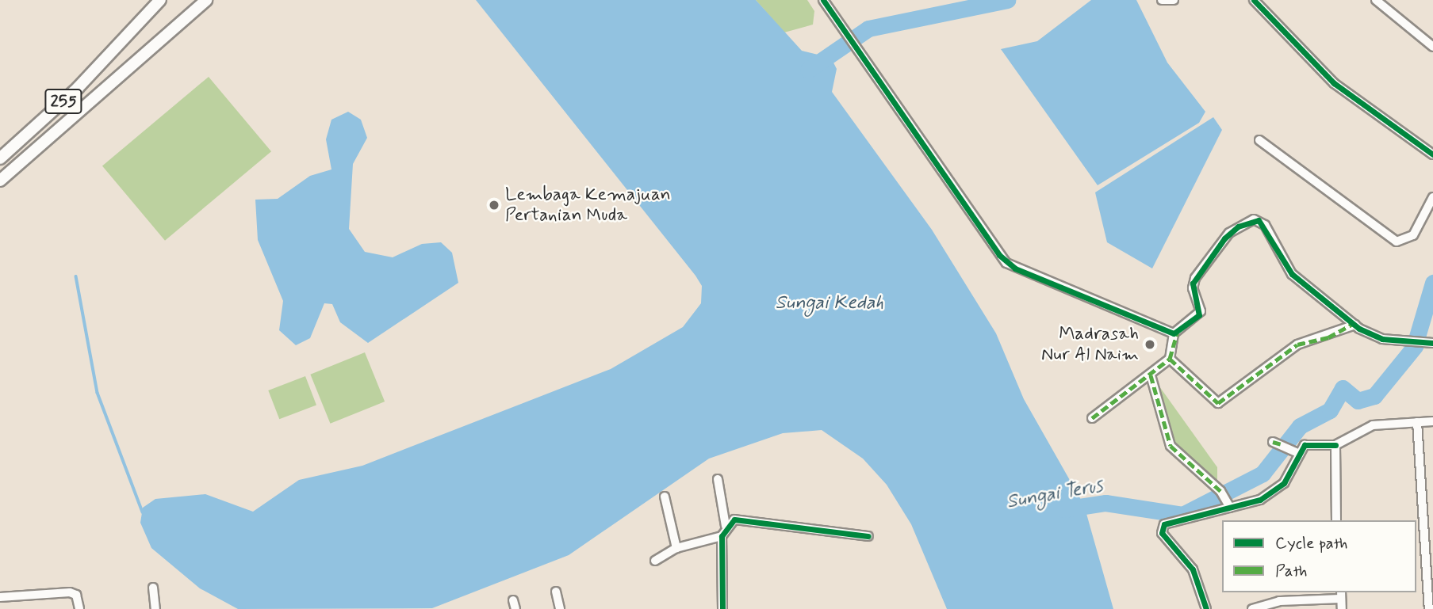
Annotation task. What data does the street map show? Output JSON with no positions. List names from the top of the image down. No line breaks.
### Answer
{"streets":{"main road":["255"]},"water":["Sungai Kedah","Sungai Terus"],"places":["Lembaga Kemajuan Pertanian Muda","Madrasah Nur Al Naim"],"legend":["Cycle path","Path"]}
